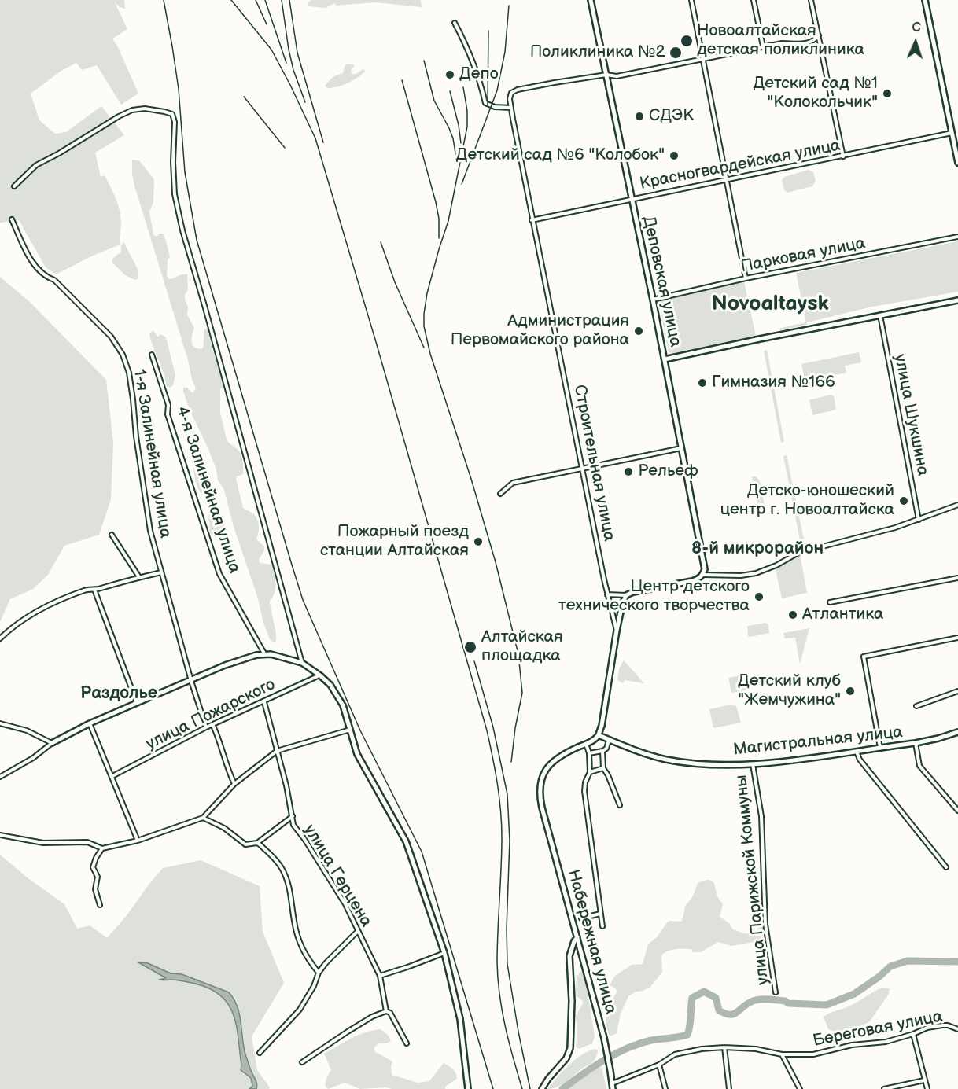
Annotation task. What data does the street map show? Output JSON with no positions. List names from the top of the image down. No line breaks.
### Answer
{"streets":{"street":["Красногвардейская улица","Парковая улица","Деповская улица","улица Шукшина","1-я Залинейная улица","Строительная улица","4-я Залинейная улица","улица Пожарского","Магистральная улица","улица Герцена","улица Парижской Коммуны","Набережная улица","Береговая улица"]},"crossings":[["Красногвардейская улица","Деповская улица"],["Красногвардейская улица","Строительная улица"],["Парковая улица","Деповская улица"],["Деповская улица","Строительная улица"],["1-я Залинейная улица","улица Пожарского"],["Строительная улица","Магистральная улица"],["улица Пожарского","улица Герцена"],["Магистральная улица","улица Парижской Коммуны"],["Набережная улица","Береговая улица"]],"districts":["Novoaltaysk","8-й микрорайон","Раздолье"],"places":["Новоалтайская детская поликлиника","Поликлиника №2","Депо","Детский сад №1 \"Колокольчик\"","СДЭК","Детский сад №6 \"Колобок\"","Администрация Первомайского района","Гимназия №166","Рельеф","Детско-юношеский центр г. Новоалтайска","Пожарный поезд станции Алтайская","Центр детского технического творчества","Атлантика","Алтайская площадка","Детский клуб \"Жемчужина\""],"north":"top"}
